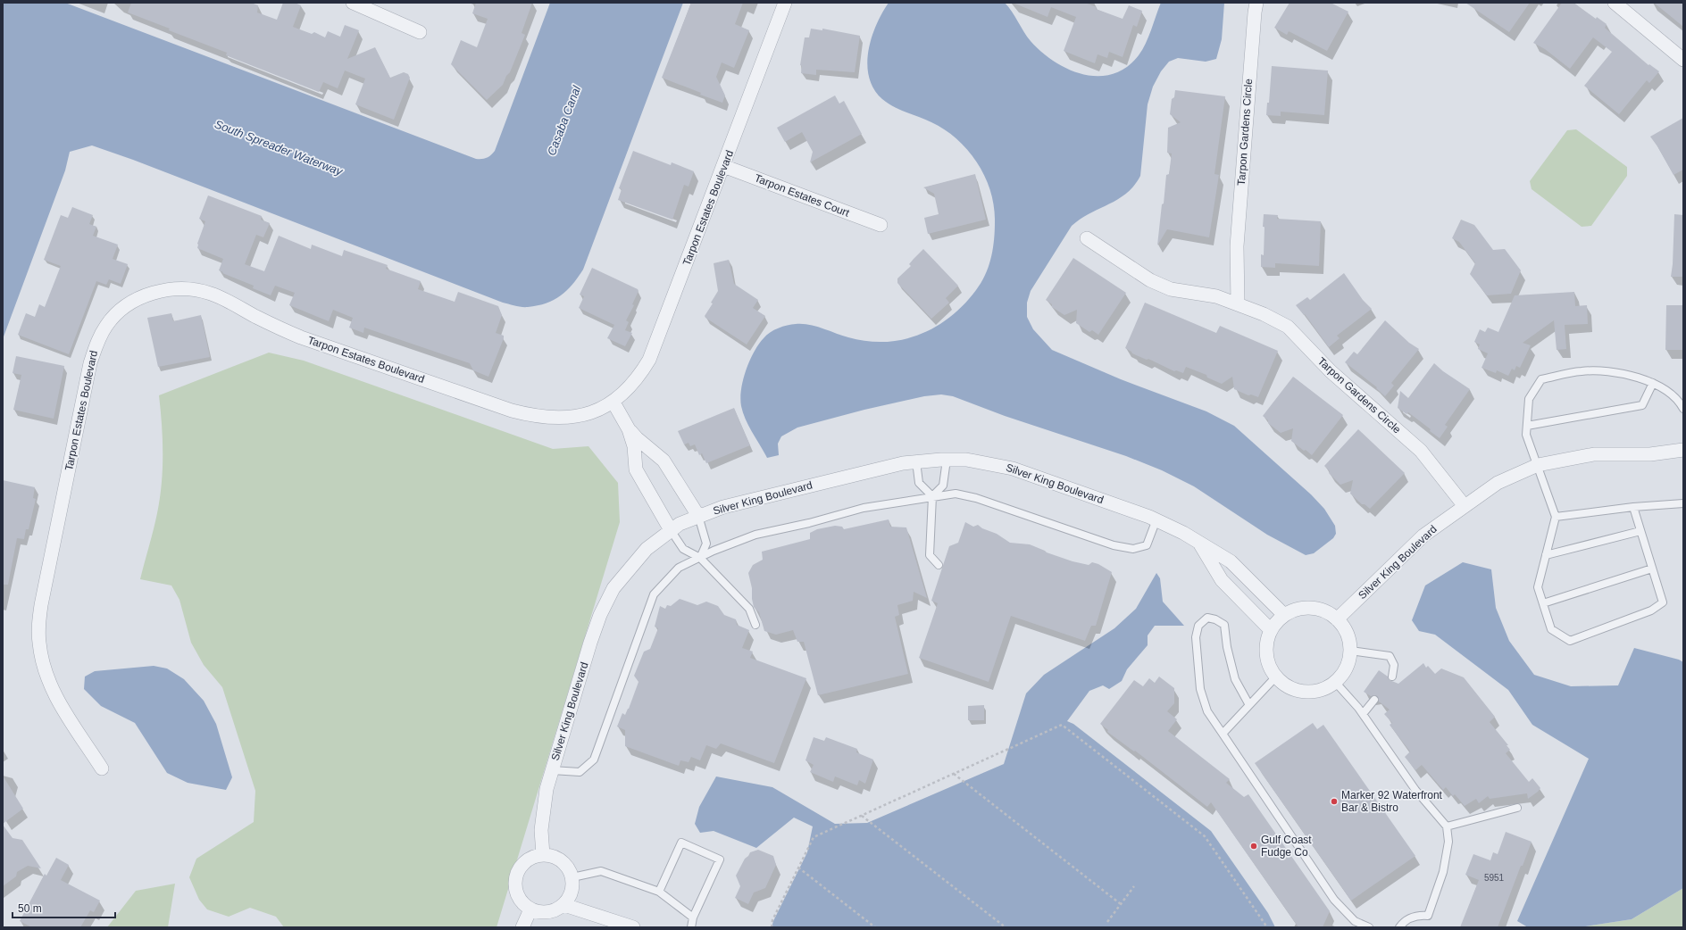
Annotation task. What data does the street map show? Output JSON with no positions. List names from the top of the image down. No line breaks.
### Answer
{"streets":{"street":["Tarpon Gardens Circle","Tarpon Estates Court","Tarpon Estates Boulevard","Silver King Boulevard"]},"crossings":[["Tarpon Gardens Circle","Silver King Boulevard"],["Tarpon Estates Court","Tarpon Estates Boulevard"]],"water":["Casaba Canal","South Spreader Waterway"],"places":["Marker 92 Waterfront Bar & Bistro","Gulf Coast Fudge Co"],"house_numbers":["5951"],"scale_bar":"50 m"}
